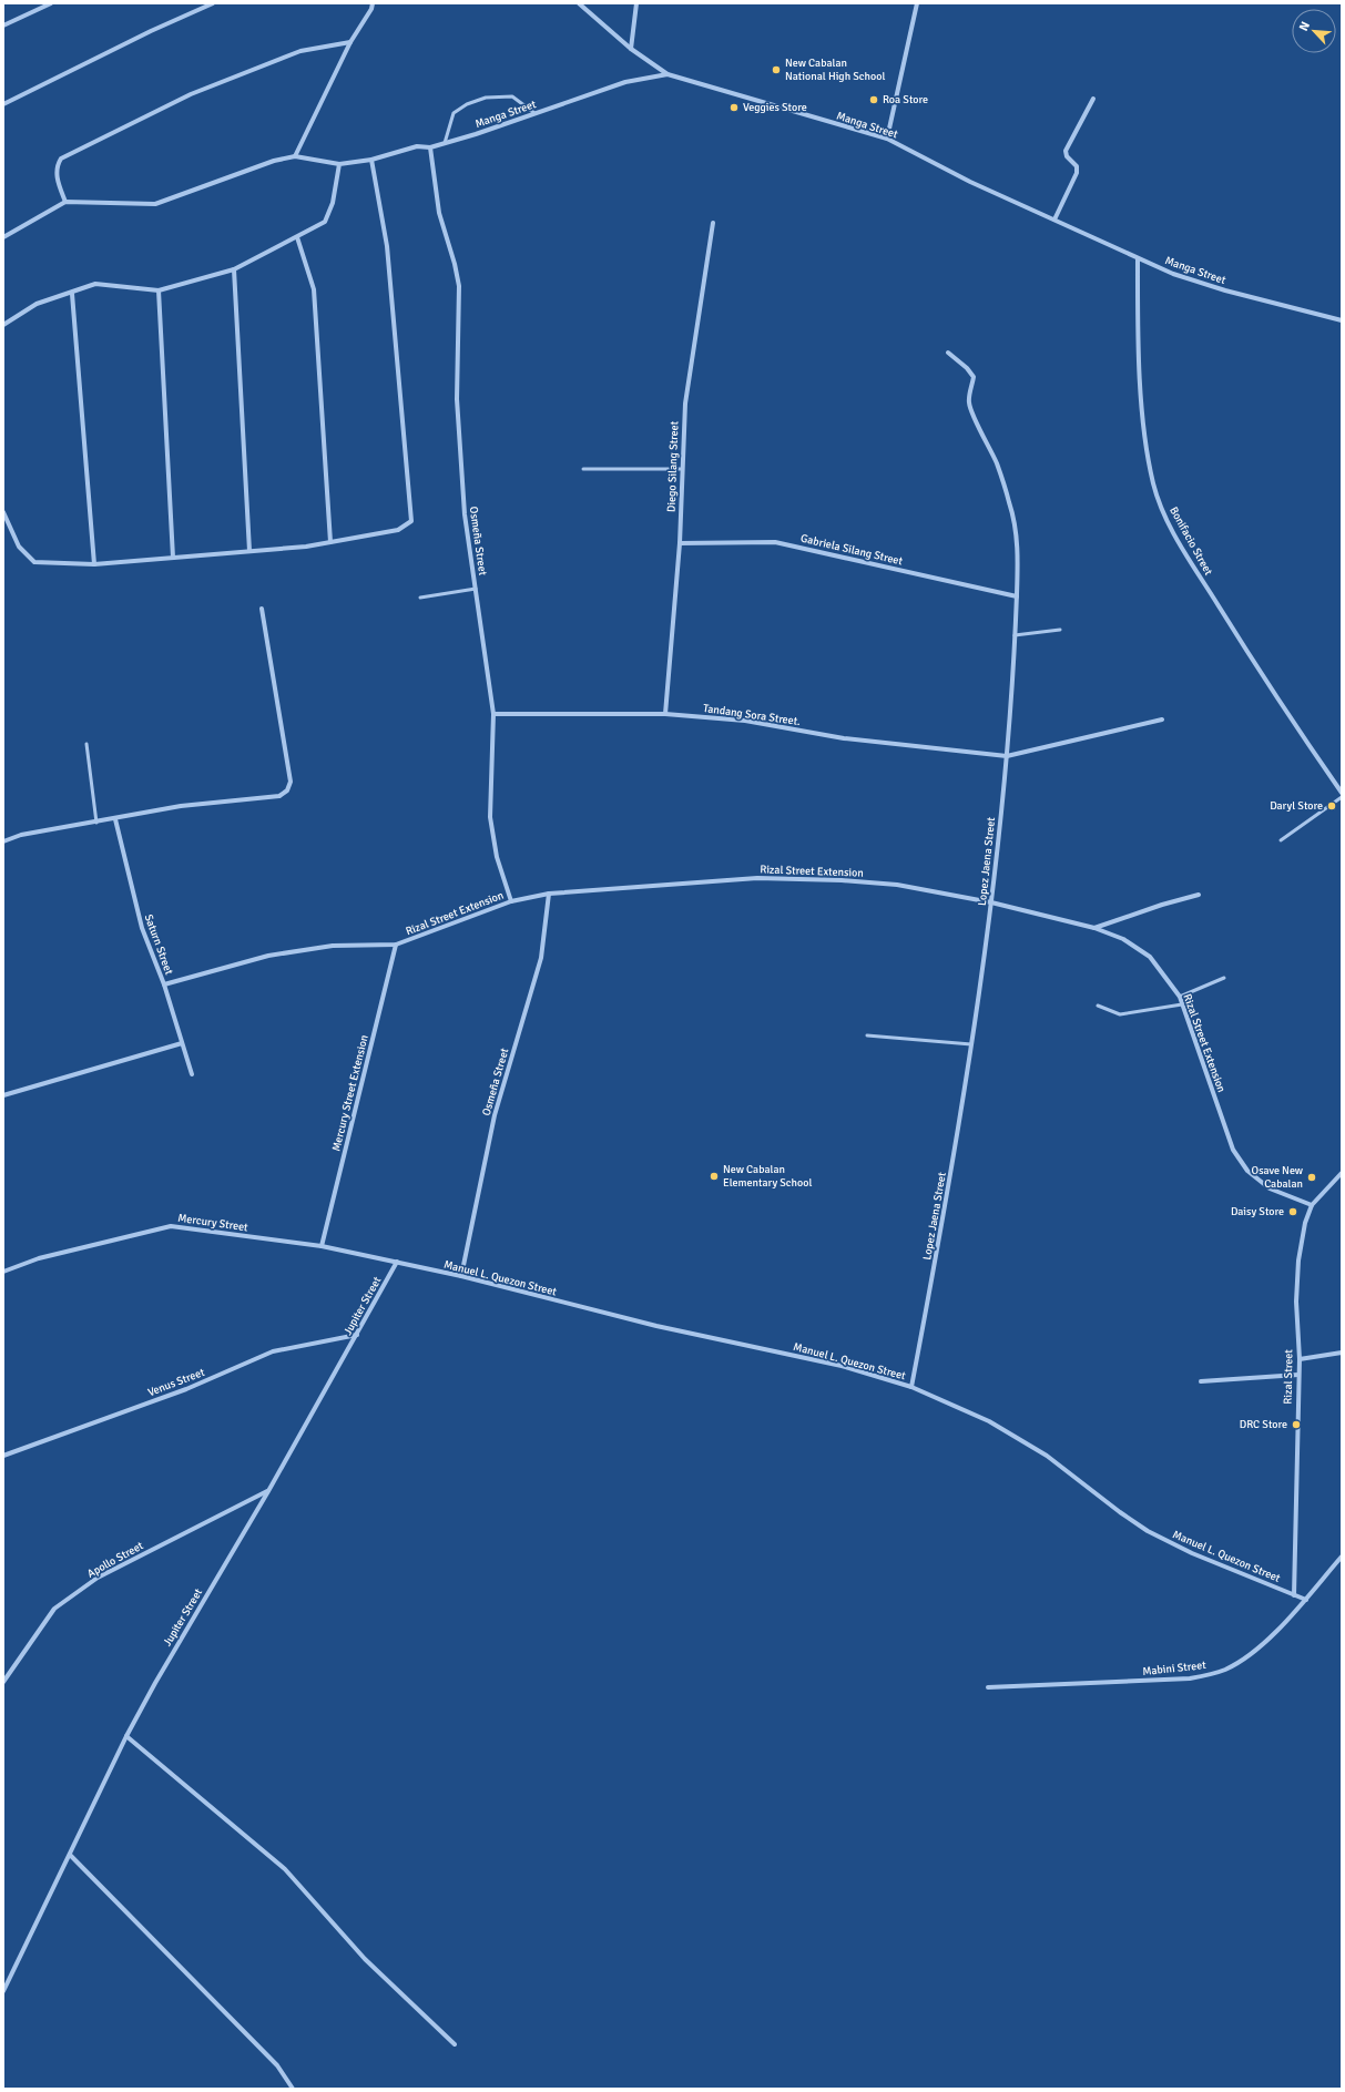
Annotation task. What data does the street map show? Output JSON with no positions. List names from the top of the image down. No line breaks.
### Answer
{"streets":{"street":["Manga Street","Diego Silang Street","Osmeña Street","Bonifacio Street","Gabriela Silang Street","Tandang Sora Street.","Lopez Jaena Street","Rizal Street Extension","Saturn Street","Mercury Street Extension","Mercury Street","Manuel L. Quezon Street","Jupiter Street","Rizal Street","Venus Street","Apollo Street","Mabini Street"]},"crossings":[["Manga Street","Osmeña Street"],["Manga Street","Bonifacio Street"],["Diego Silang Street","Gabriela Silang Street"],["Diego Silang Street","Tandang Sora Street."],["Osmeña Street","Tandang Sora Street."],["Osmeña Street","Rizal Street Extension"],["Osmeña Street","Manuel L. Quezon Street"],["Gabriela Silang Street","Lopez Jaena Street"],["Tandang Sora Street.","Lopez Jaena Street"],["Lopez Jaena Street","Rizal Street Extension"],["Lopez Jaena Street","Manuel L. Quezon Street"],["Rizal Street Extension","Saturn Street"],["Rizal Street Extension","Mercury Street Extension"],["Rizal Street Extension","Rizal Street"],["Mercury Street Extension","Mercury Street"],["Mercury Street","Manuel L. Quezon Street"],["Mercury Street","Jupiter Street"],["Manuel L. Quezon Street","Jupiter Street"],["Manuel L. Quezon Street","Rizal Street"],["Manuel L. Quezon Street","Mabini Street"],["Jupiter Street","Venus Street"],["Jupiter Street","Apollo Street"]],"places":["New Cabalan National High School","Roa Store","Veggies Store","Daryl Store","New Cabalan Elementary School","Osave New Cabalan","Daisy Store","DRC Store"],"north":"top left"}
